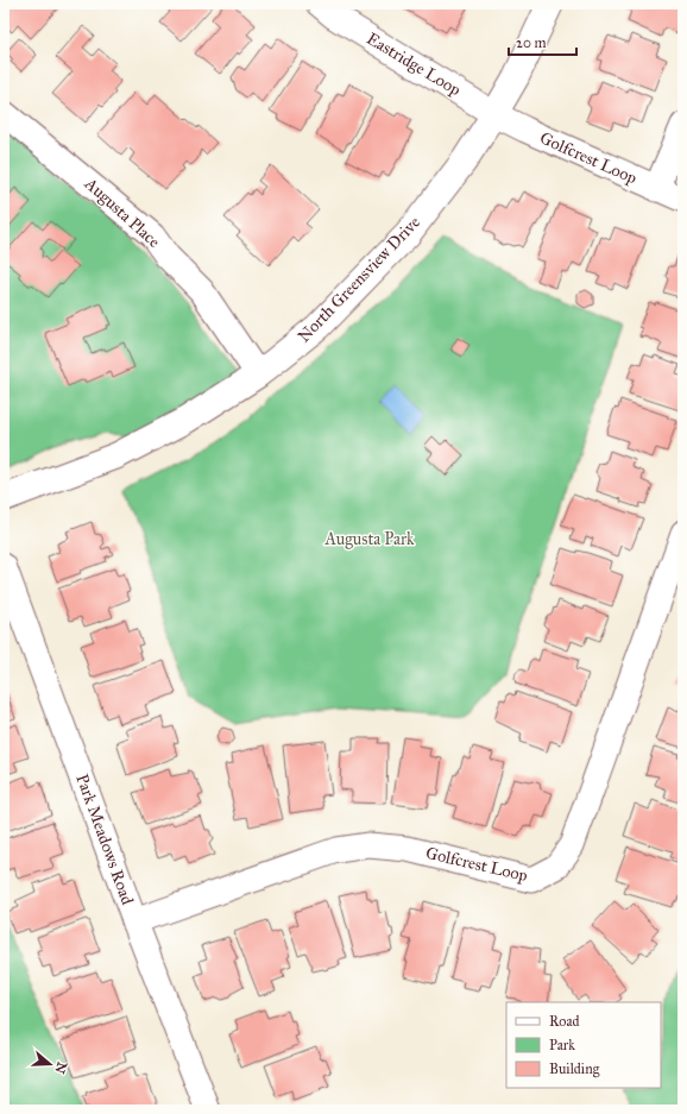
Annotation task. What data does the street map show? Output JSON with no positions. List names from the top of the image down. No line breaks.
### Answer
{"streets":{"street":["Eastridge Loop","Golfcrest Loop","Augusta Place","North Greensview Drive","Park Meadows Road"]},"crossings":[["Eastridge Loop","Golfcrest Loop"],["Eastridge Loop","North Greensview Drive"],["Golfcrest Loop","North Greensview Drive"],["Golfcrest Loop","Park Meadows Road"],["Augusta Place","North Greensview Drive"]],"parks":["Augusta Park"],"legend":["Road","Park","Building"],"scale_bar":"20 m","north":"right"}
